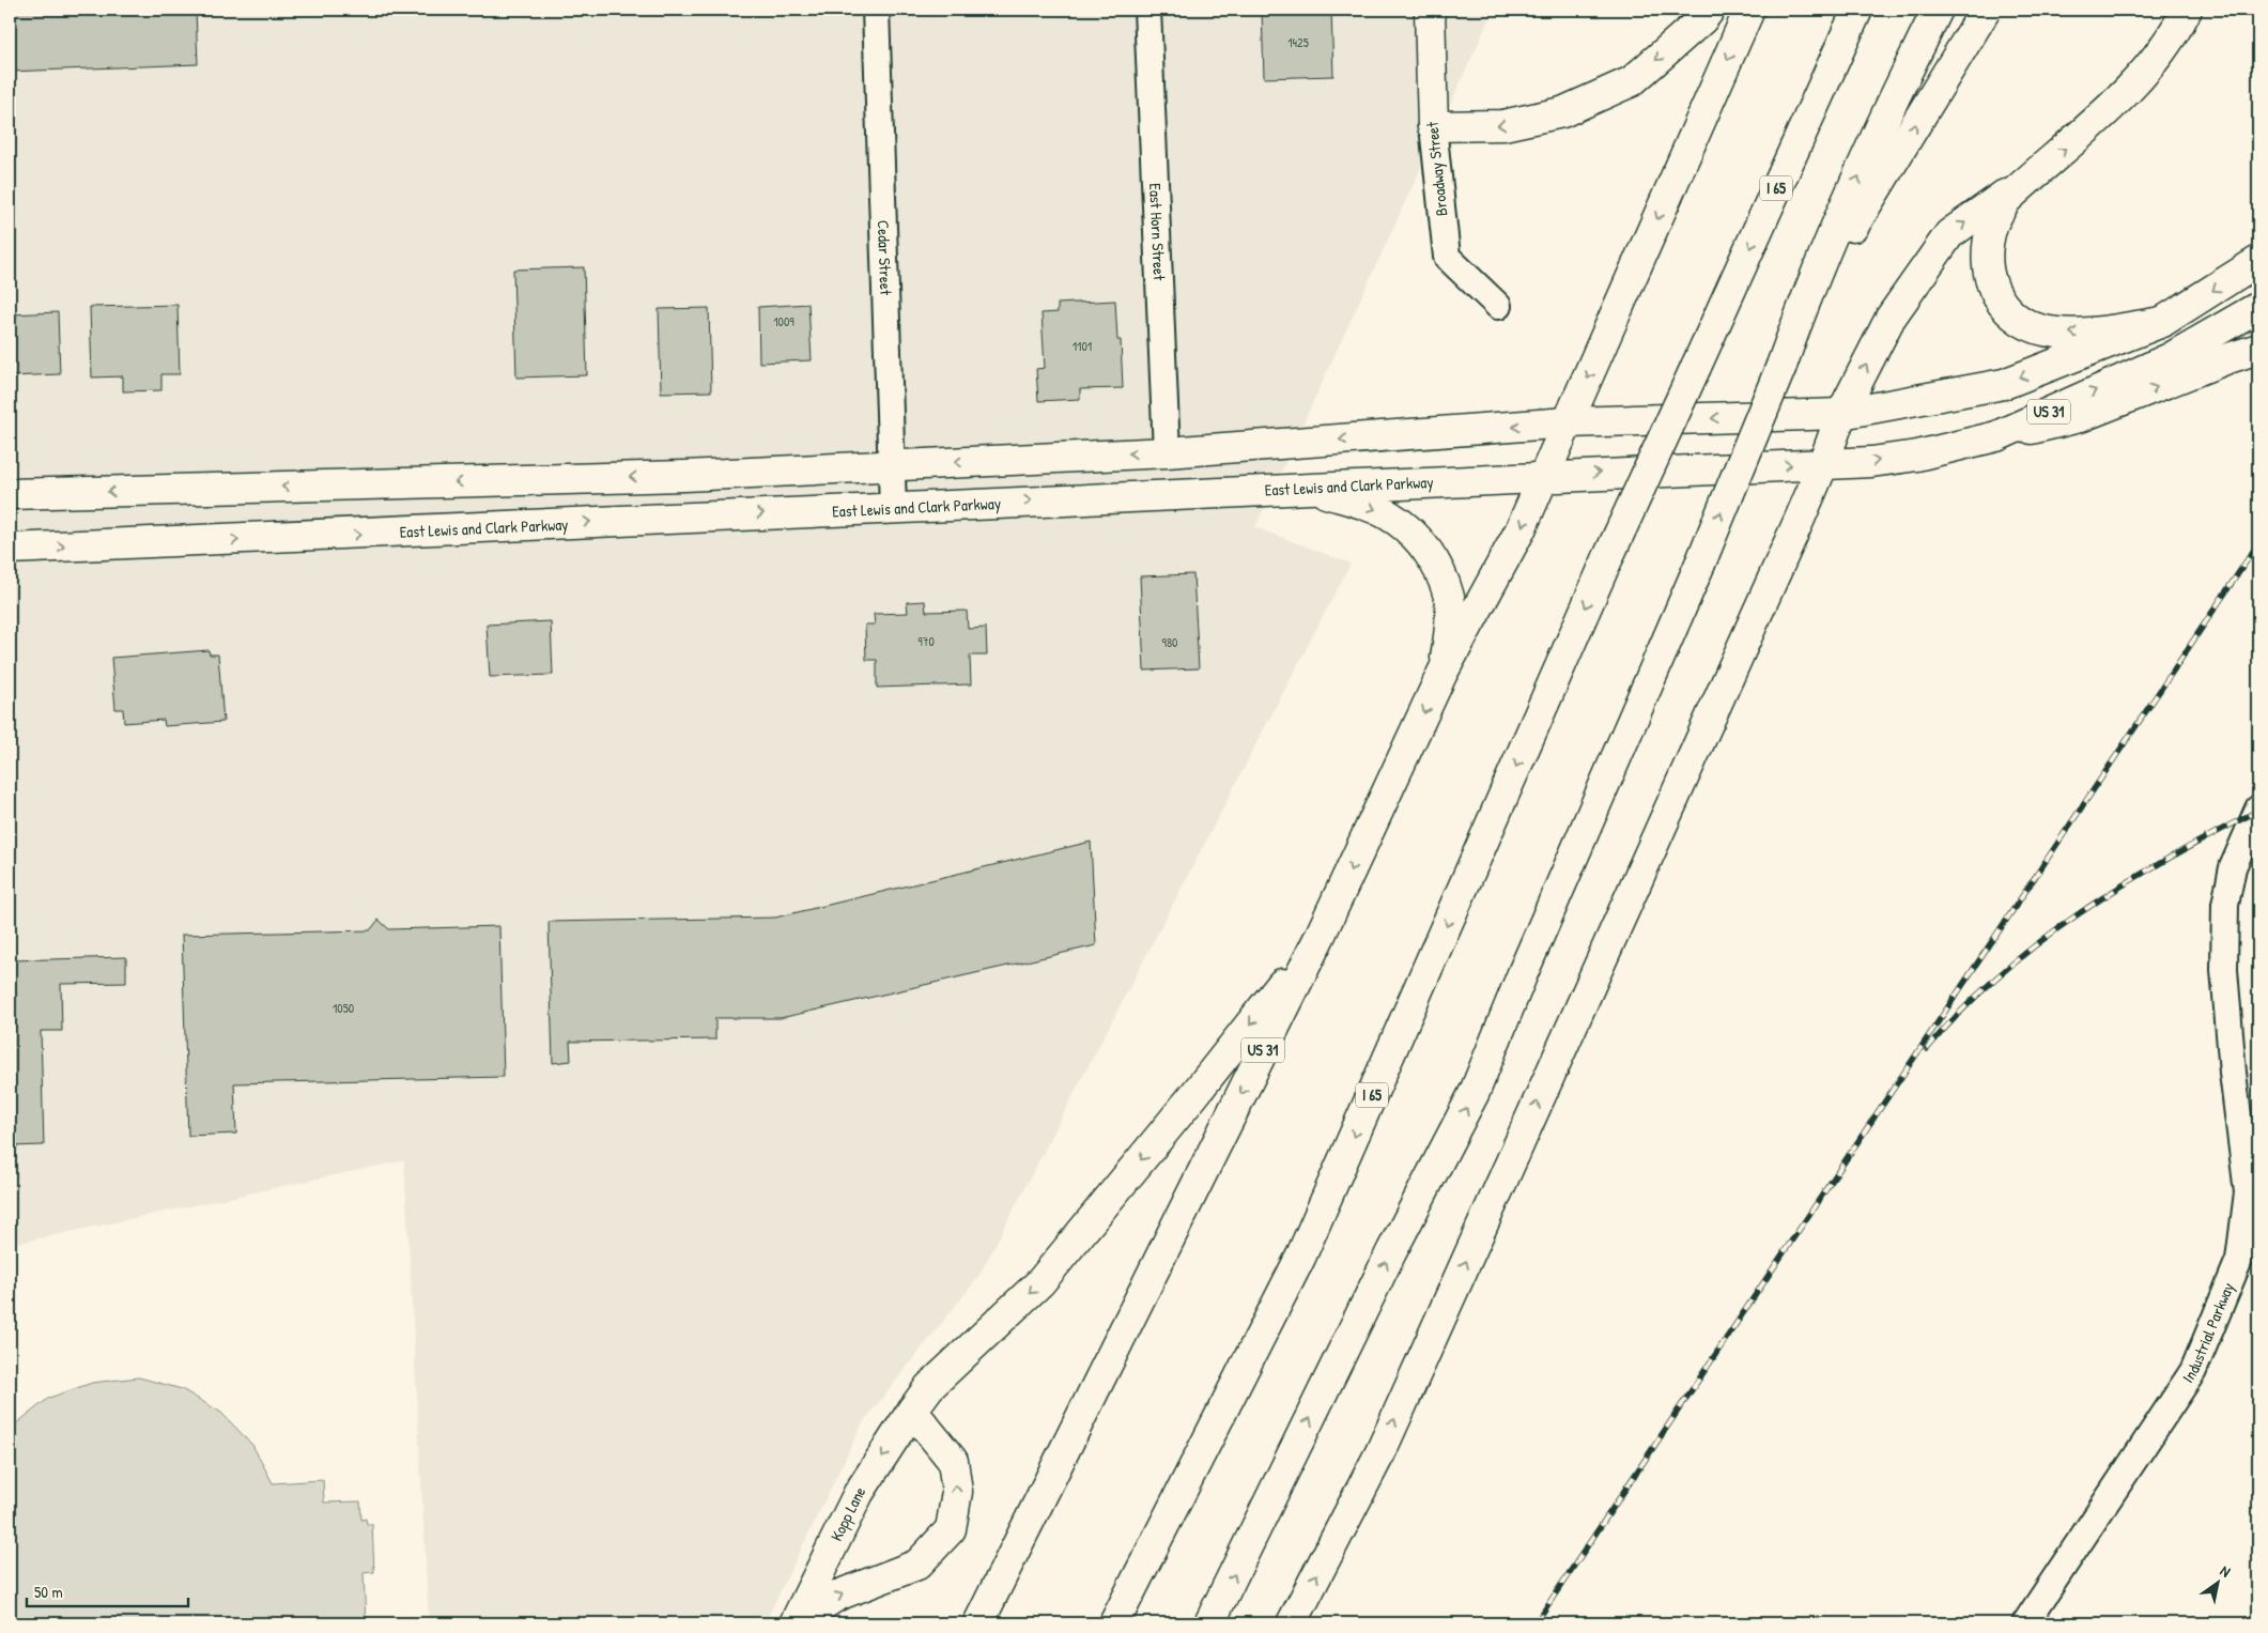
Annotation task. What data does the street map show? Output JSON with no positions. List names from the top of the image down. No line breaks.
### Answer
{"streets":{"main road":["Broadway Street","I 65","US 31","East Lewis and Clark Parkway","Kopp Lane"],"street":["East Horn Street","Cedar Street","Industrial Parkway"]},"crossings":[["Cedar Street","East Lewis and Clark Parkway"],["US 31","East Lewis and Clark Parkway"],["US 31","Kopp Lane"]],"house_numbers":["1425","1009","1101","970","980","1050"],"scale_bar":"50 m","north":"top right"}
